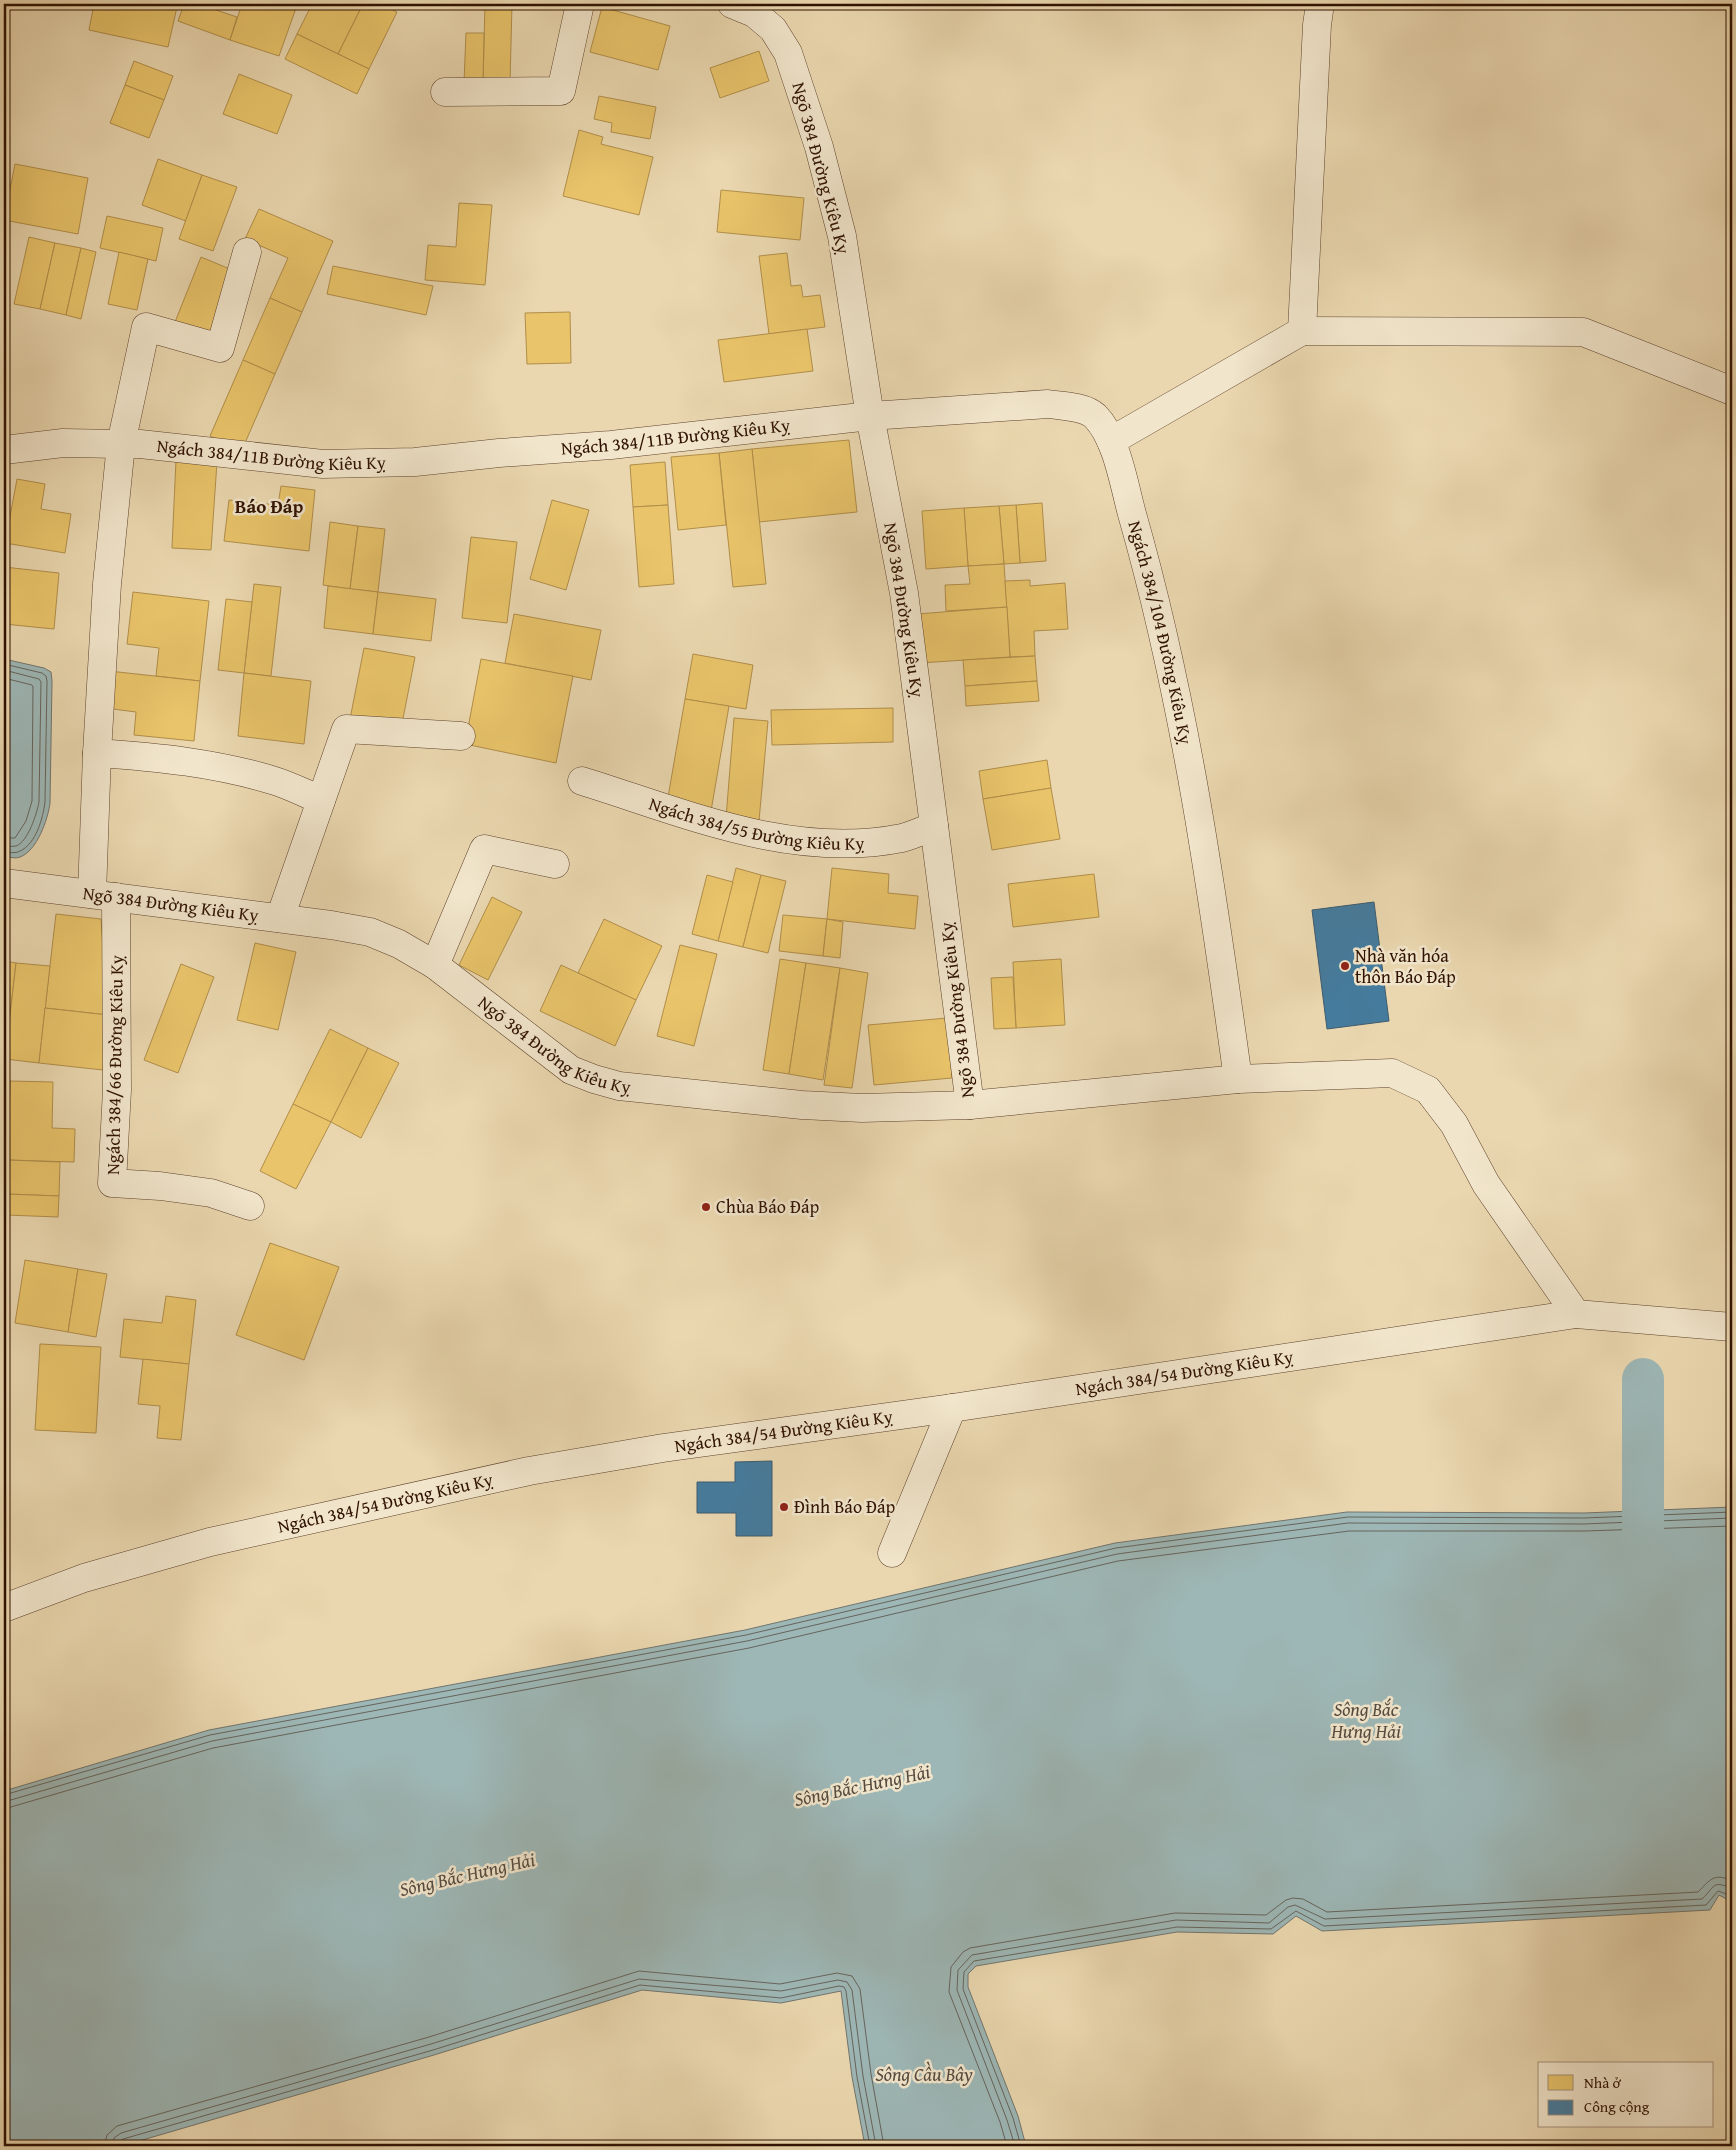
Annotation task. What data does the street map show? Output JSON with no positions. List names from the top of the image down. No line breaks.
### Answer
{"streets":{"street":["Ngõ 384 Đường Kiêu Kỵ","Ngách 384/11B Đường Kiêu Kỵ","Ngách 384/104 Đường Kiêu Kỵ","Ngách 384/55 Đường Kiêu Kỵ","Ngách 384/66 Đường Kiêu Kỵ","Ngách 384/54 Đường Kiêu Kỵ"]},"crossings":[["Ngõ 384 Đường Kiêu Kỵ","Ngách 384/11B Đường Kiêu Kỵ"],["Ngõ 384 Đường Kiêu Kỵ","Ngách 384/104 Đường Kiêu Kỵ"],["Ngõ 384 Đường Kiêu Kỵ","Ngách 384/55 Đường Kiêu Kỵ"],["Ngõ 384 Đường Kiêu Kỵ","Ngách 384/66 Đường Kiêu Kỵ"],["Ngách 384/11B Đường Kiêu Kỵ","Ngách 384/104 Đường Kiêu Kỵ"]],"districts":["Báo Đáp"],"water":["Sông Bắc Hưng Hải","Sông Cầu Bây"],"places":["Nhà văn hóa thôn Báo Đáp","Chùa Báo Đáp","Đình Báo Đáp"],"legend":["Nhà ở","Công cộng"]}
